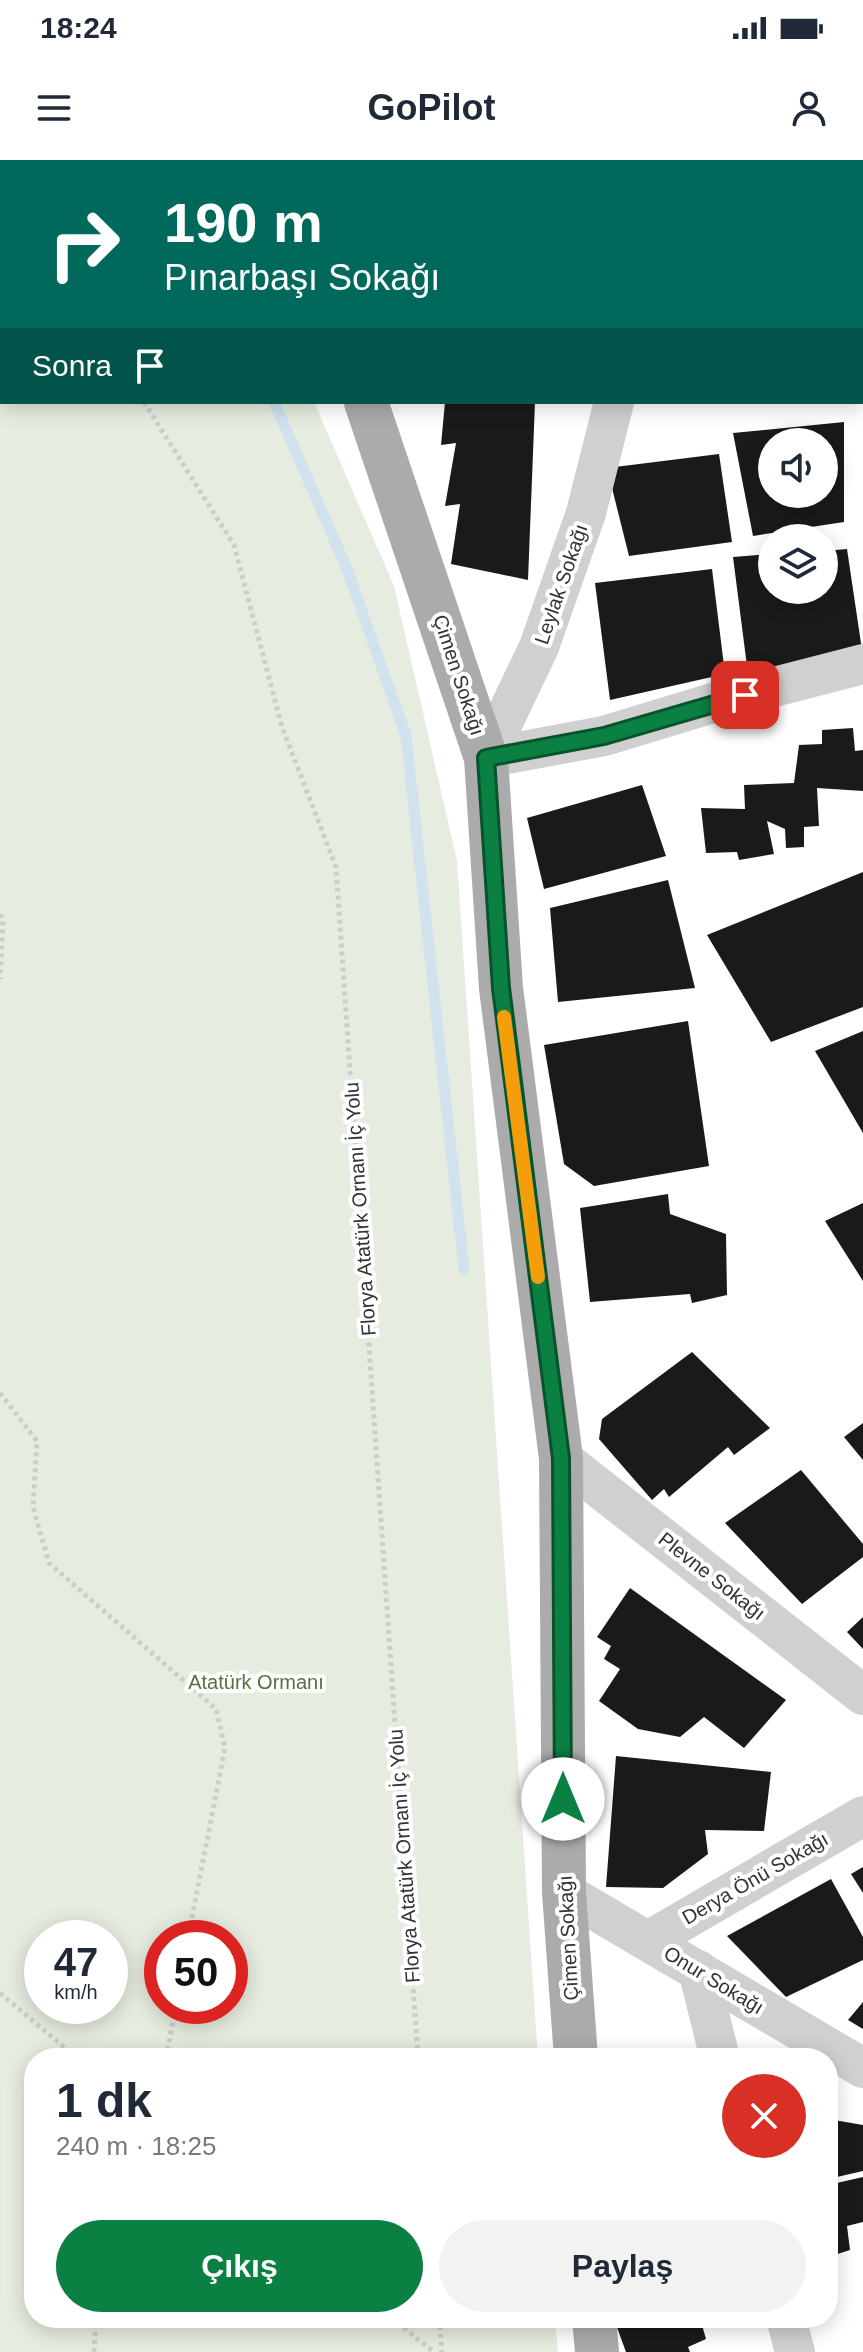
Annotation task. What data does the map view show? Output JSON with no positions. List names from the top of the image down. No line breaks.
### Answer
{"streets":{"main road":["Çimen Sokağı"],"street":["Leylak Sokağı","Plevne Sokağı","Derya Önü Sokağı","Onur Sokağı"],"path":["Florya Atatürk Ornanı İç Yolu"]},"crossings":[["Leylak Sokağı","Çimen Sokağı"],["Çimen Sokağı","Plevne Sokağı"],["Çimen Sokağı","Onur Sokağı"],["Derya Önü Sokağı","Onur Sokağı"]],"parks":["Atatürk Ormanı"],"page":{"status":"18:24","header":"GoPilot","turn":["190 m","Pınarbaşı Sokağı"],"then":"Sonra","speed":"47 km/h","limit":"50","heading":["1 dk","240 m · 18:25"],"buttons":["Çıkış","Paylaş"]}}
